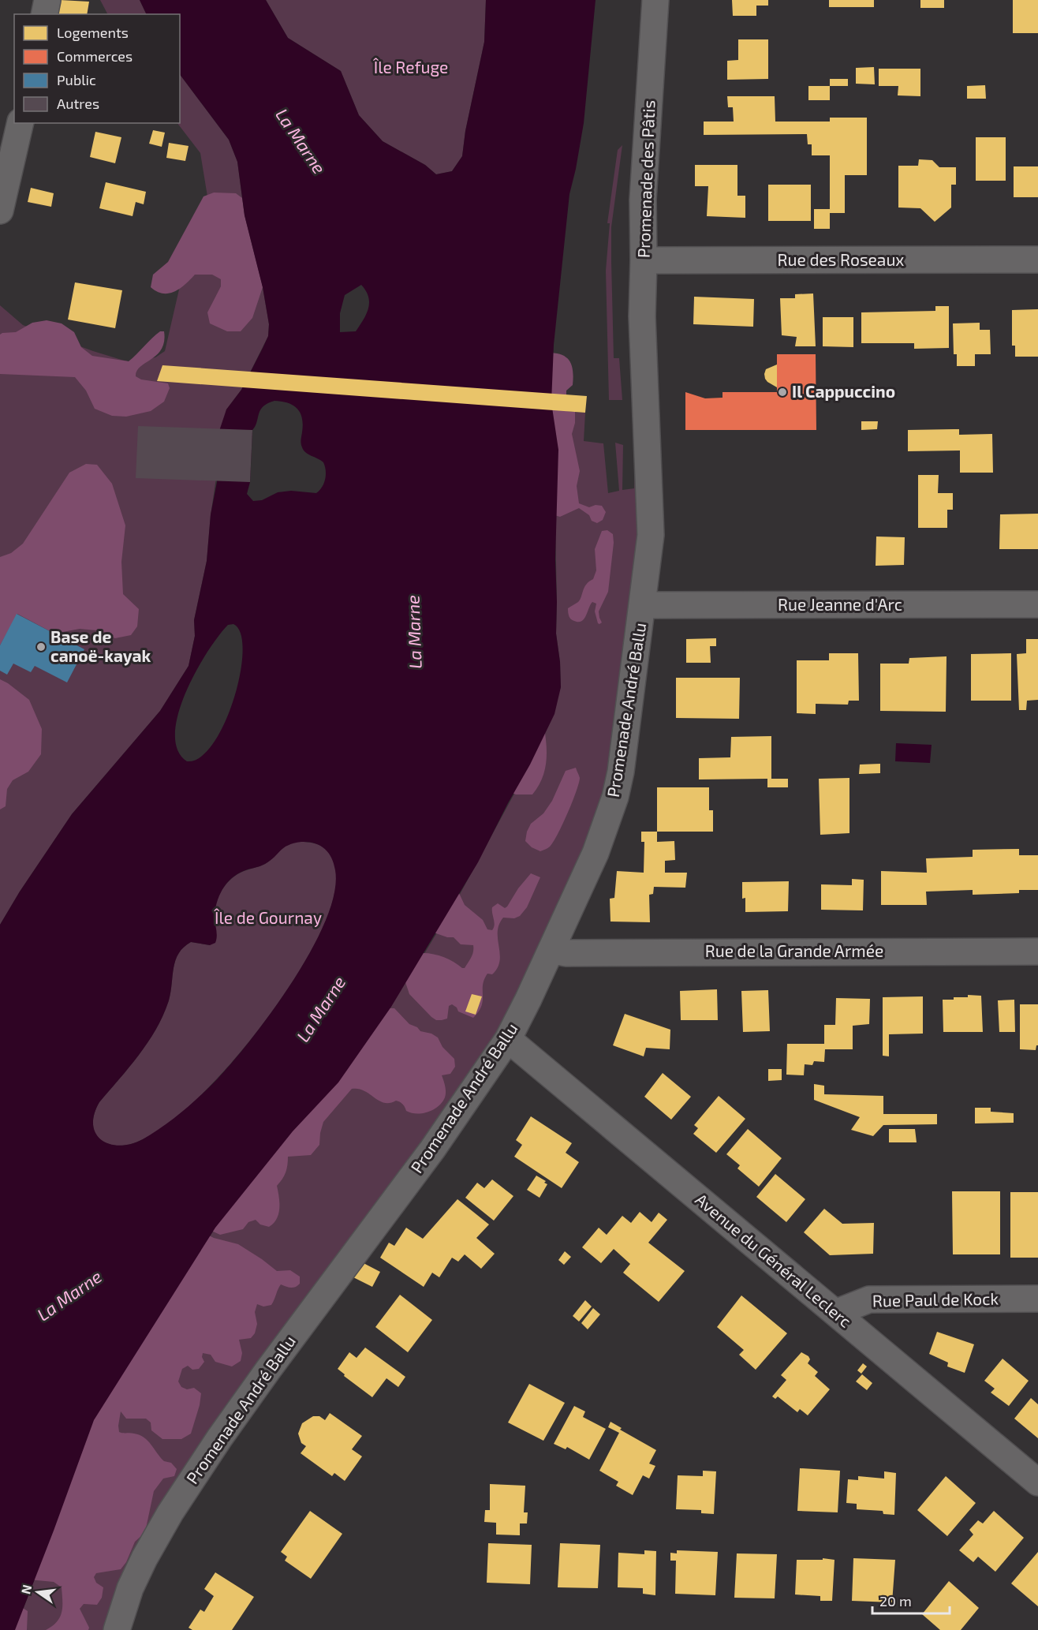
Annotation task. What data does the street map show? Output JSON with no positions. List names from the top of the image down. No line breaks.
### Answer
{"streets":{"street":["Promenade des Pâtis","Rue des Roseaux","Rue Jeanne d'Arc","Promenade André Ballu","Rue de la Grande Armée","Avenue du Général Leclerc","Rue Paul de Kock"]},"crossings":[["Promenade des Pâtis","Rue des Roseaux"],["Promenade des Pâtis","Promenade André Ballu"],["Rue Jeanne d'Arc","Promenade André Ballu"],["Promenade André Ballu","Rue de la Grande Armée"],["Promenade André Ballu","Avenue du Général Leclerc"],["Avenue du Général Leclerc","Rue Paul de Kock"]],"water":["La Marne"],"parks":["Île Refuge","Île de Gournay"],"places":["Il Cappuccino","Base de canoë-kayak"],"legend":["Logements","Commerces","Public","Autres"],"scale_bar":"20 m","north":"left"}
